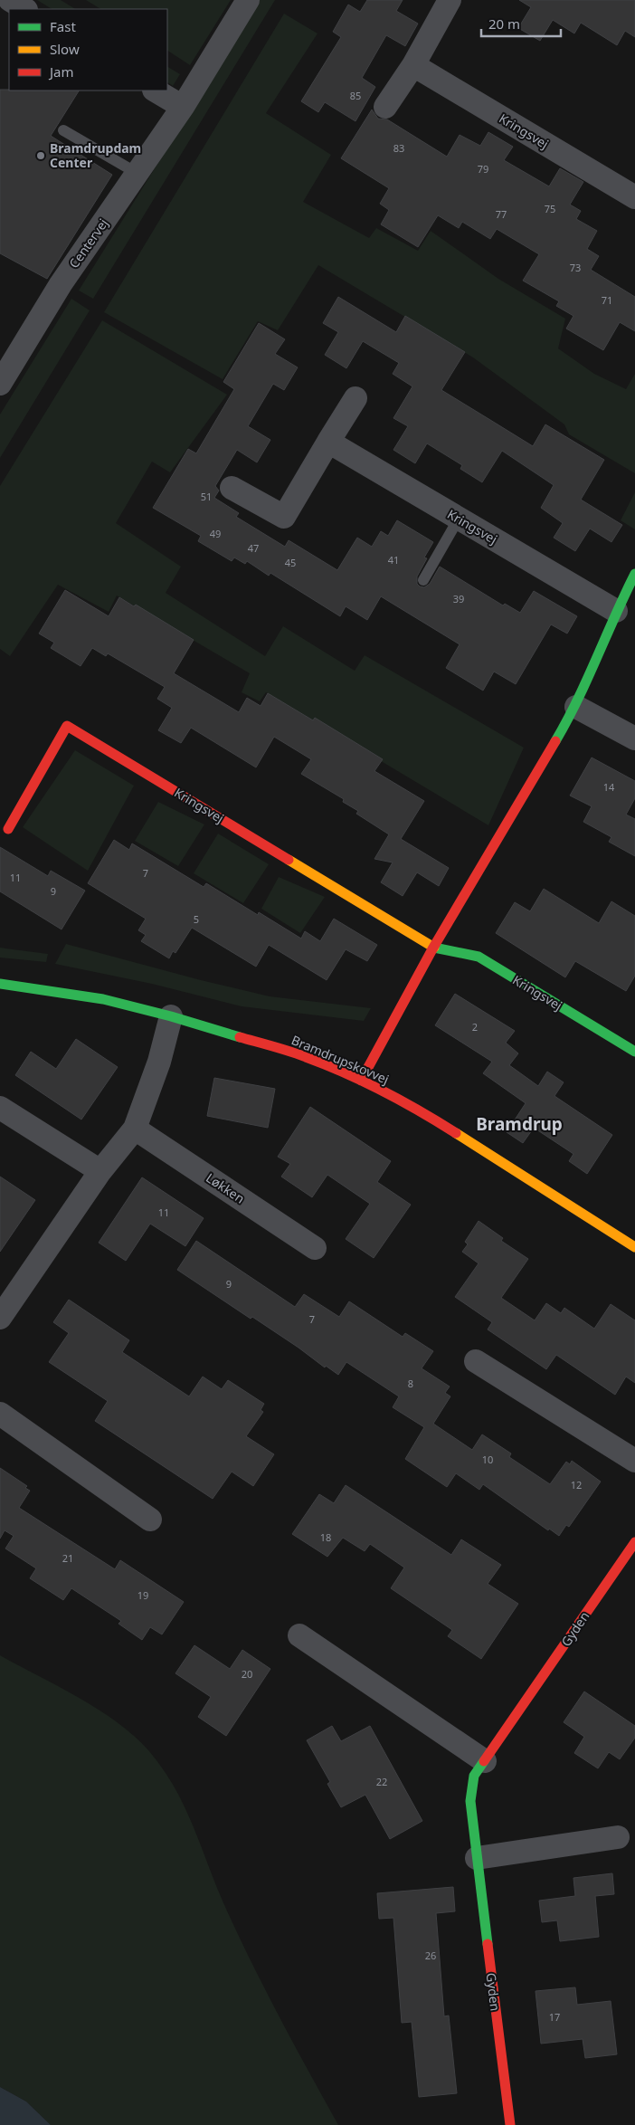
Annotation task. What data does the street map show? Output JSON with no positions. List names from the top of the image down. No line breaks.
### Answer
{"streets":{"street":["Kringsvej","Centervej","Bramdrupskovvej","Løkken","Gyden"]},"districts":["Bramdrup"],"places":["Bramdrupdam Center"],"house_numbers":["85","83","79","75","77","73","71","51","49","47","41","45","39","14","7","11","9","5","2","11","9","7","8","10","12","18","21","19","20","22","26","17"],"legend":["Fast","Slow","Jam"],"scale_bar":"20 m"}
